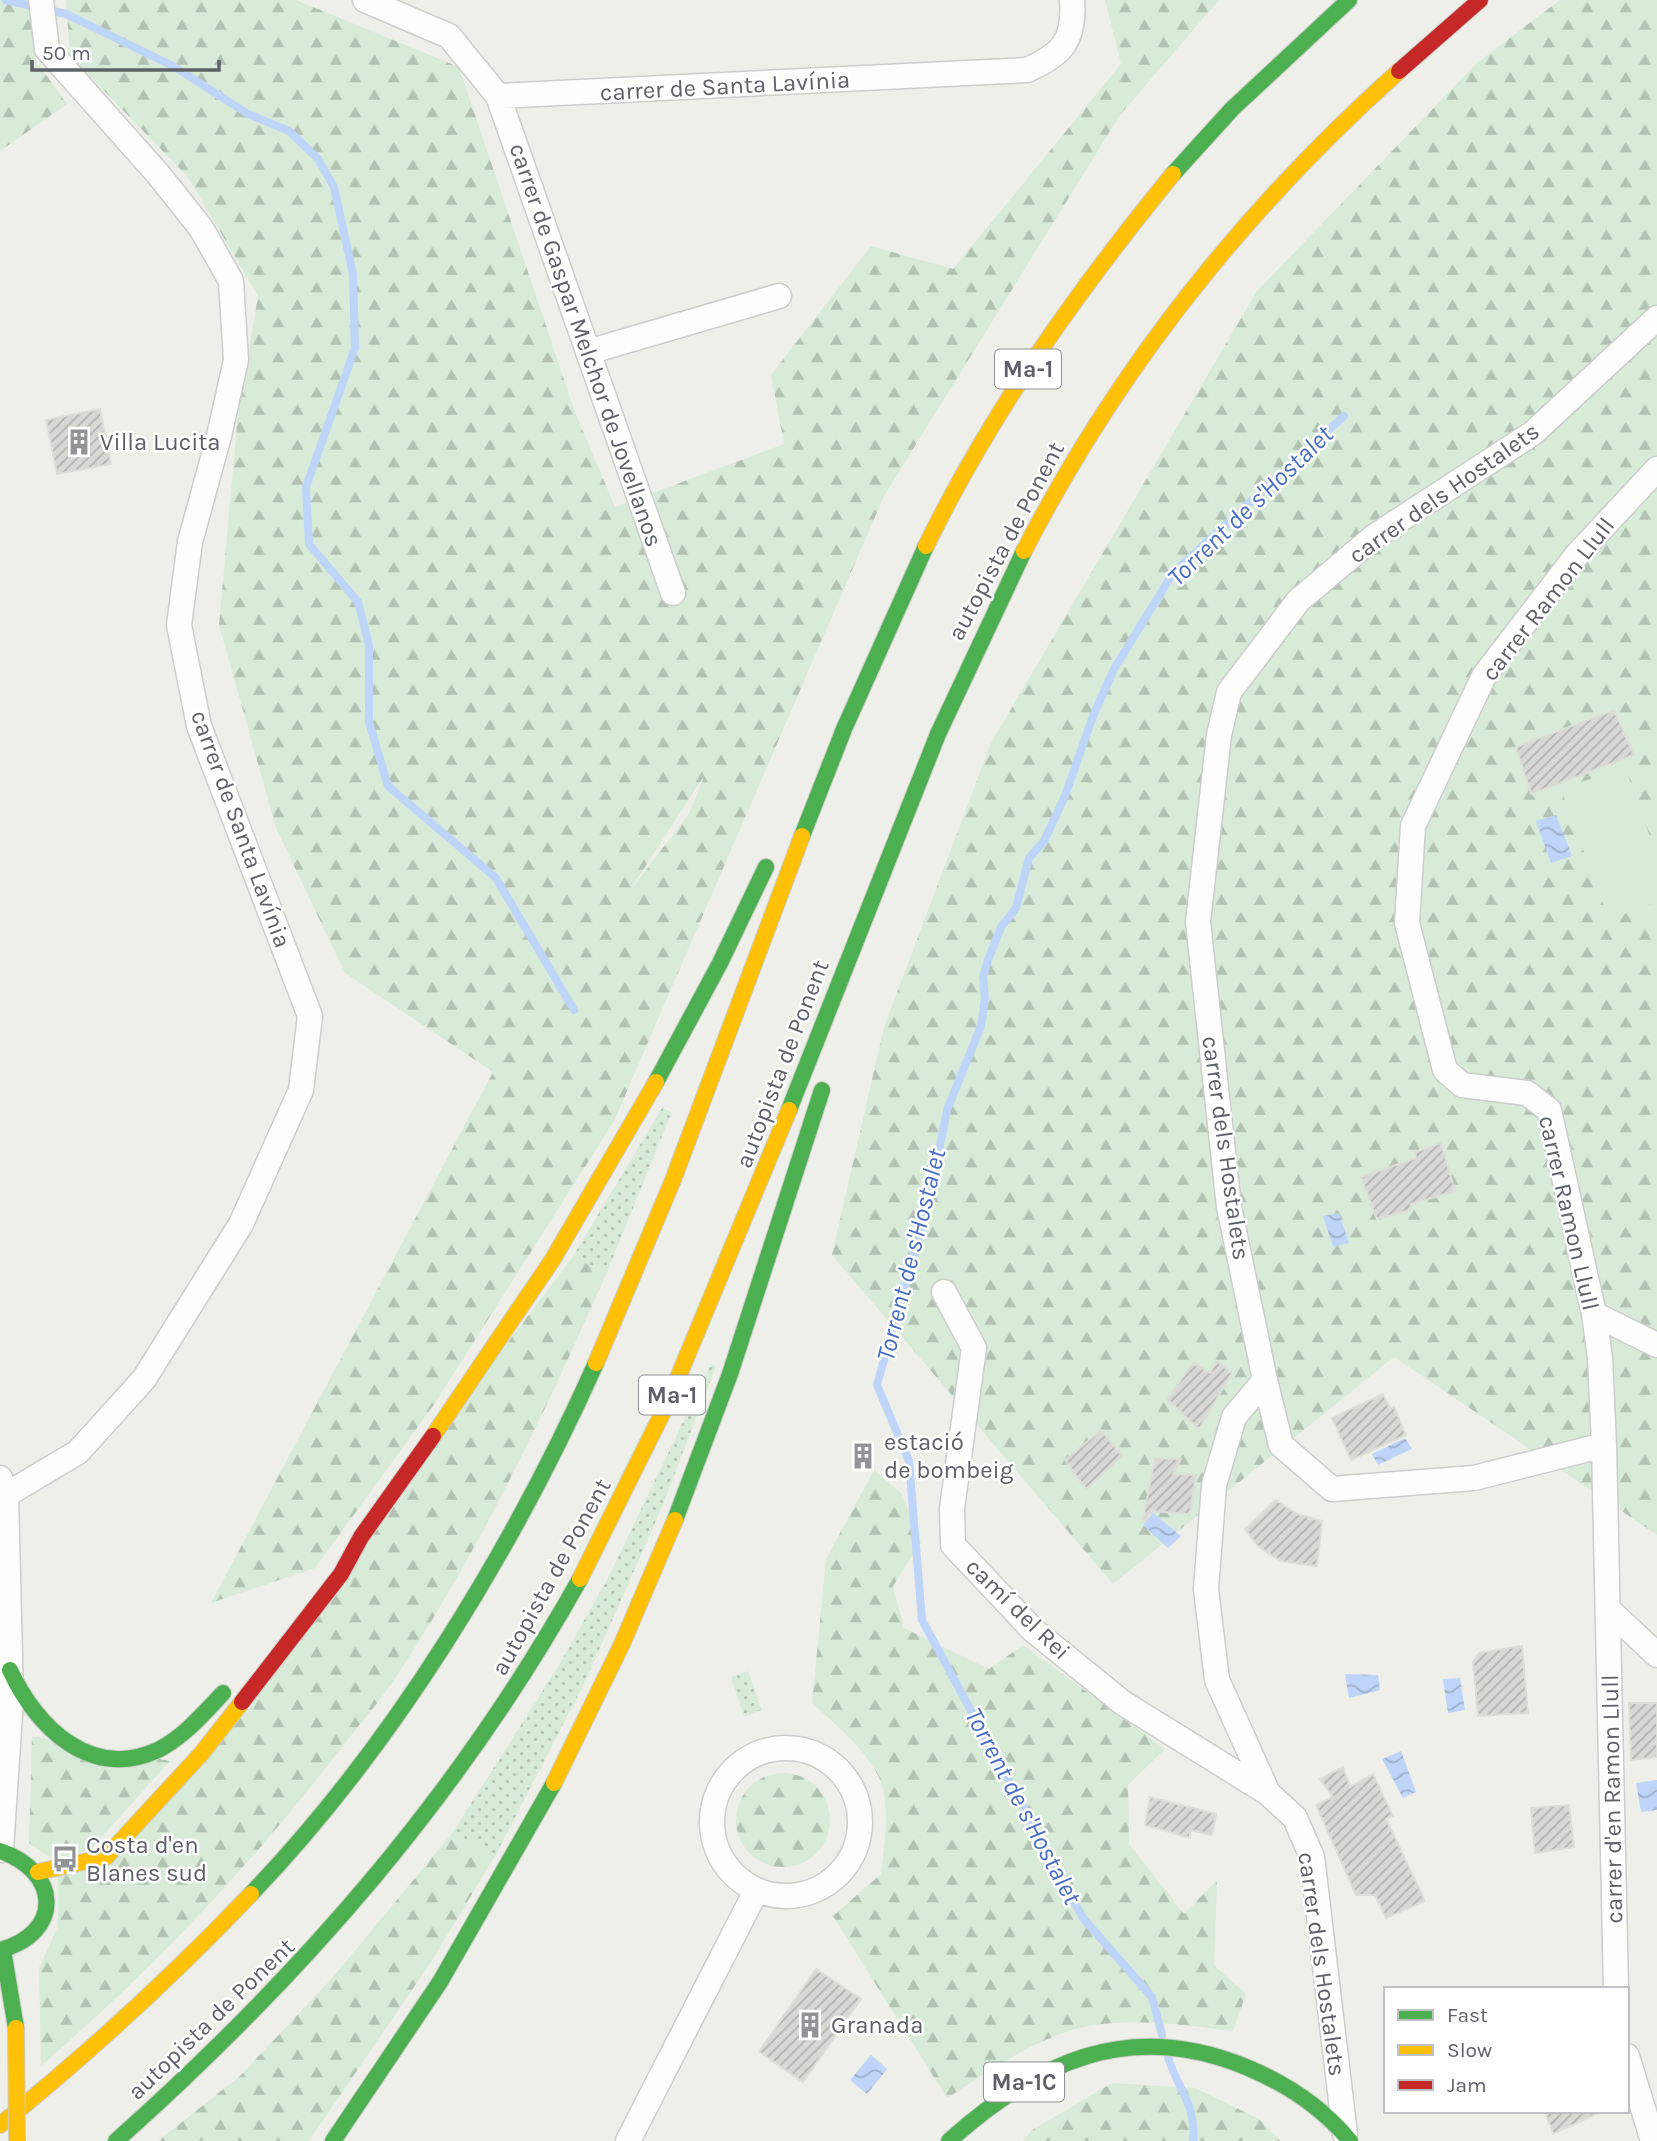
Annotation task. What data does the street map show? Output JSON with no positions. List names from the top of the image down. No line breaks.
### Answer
{"streets":{"main road":["Ma-1","autopista de Ponent","Ma-1C"],"street":["carrer de Santa Lavínia","carrer de Gaspar Melchor de Jovellanos","carrer dels Hostalets","carrer Ramon Llull","camí del Rei","carrer d'en Ramon Llull"]},"crossings":[["carrer de Santa Lavínia","carrer de Gaspar Melchor de Jovellanos"],["carrer dels Hostalets","camí del Rei"],["carrer dels Hostalets","Ma-1C"],["carrer Ramon Llull","carrer d'en Ramon Llull"]],"water":["Torrent de s'Hostalet"],"places":{"building":["Villa Lucita","estació de bombeig","Granada"],"bus stop":["Costa d'en Blanes sud"]},"legend":["Fast","Slow","Jam"],"scale_bar":"50 m"}
